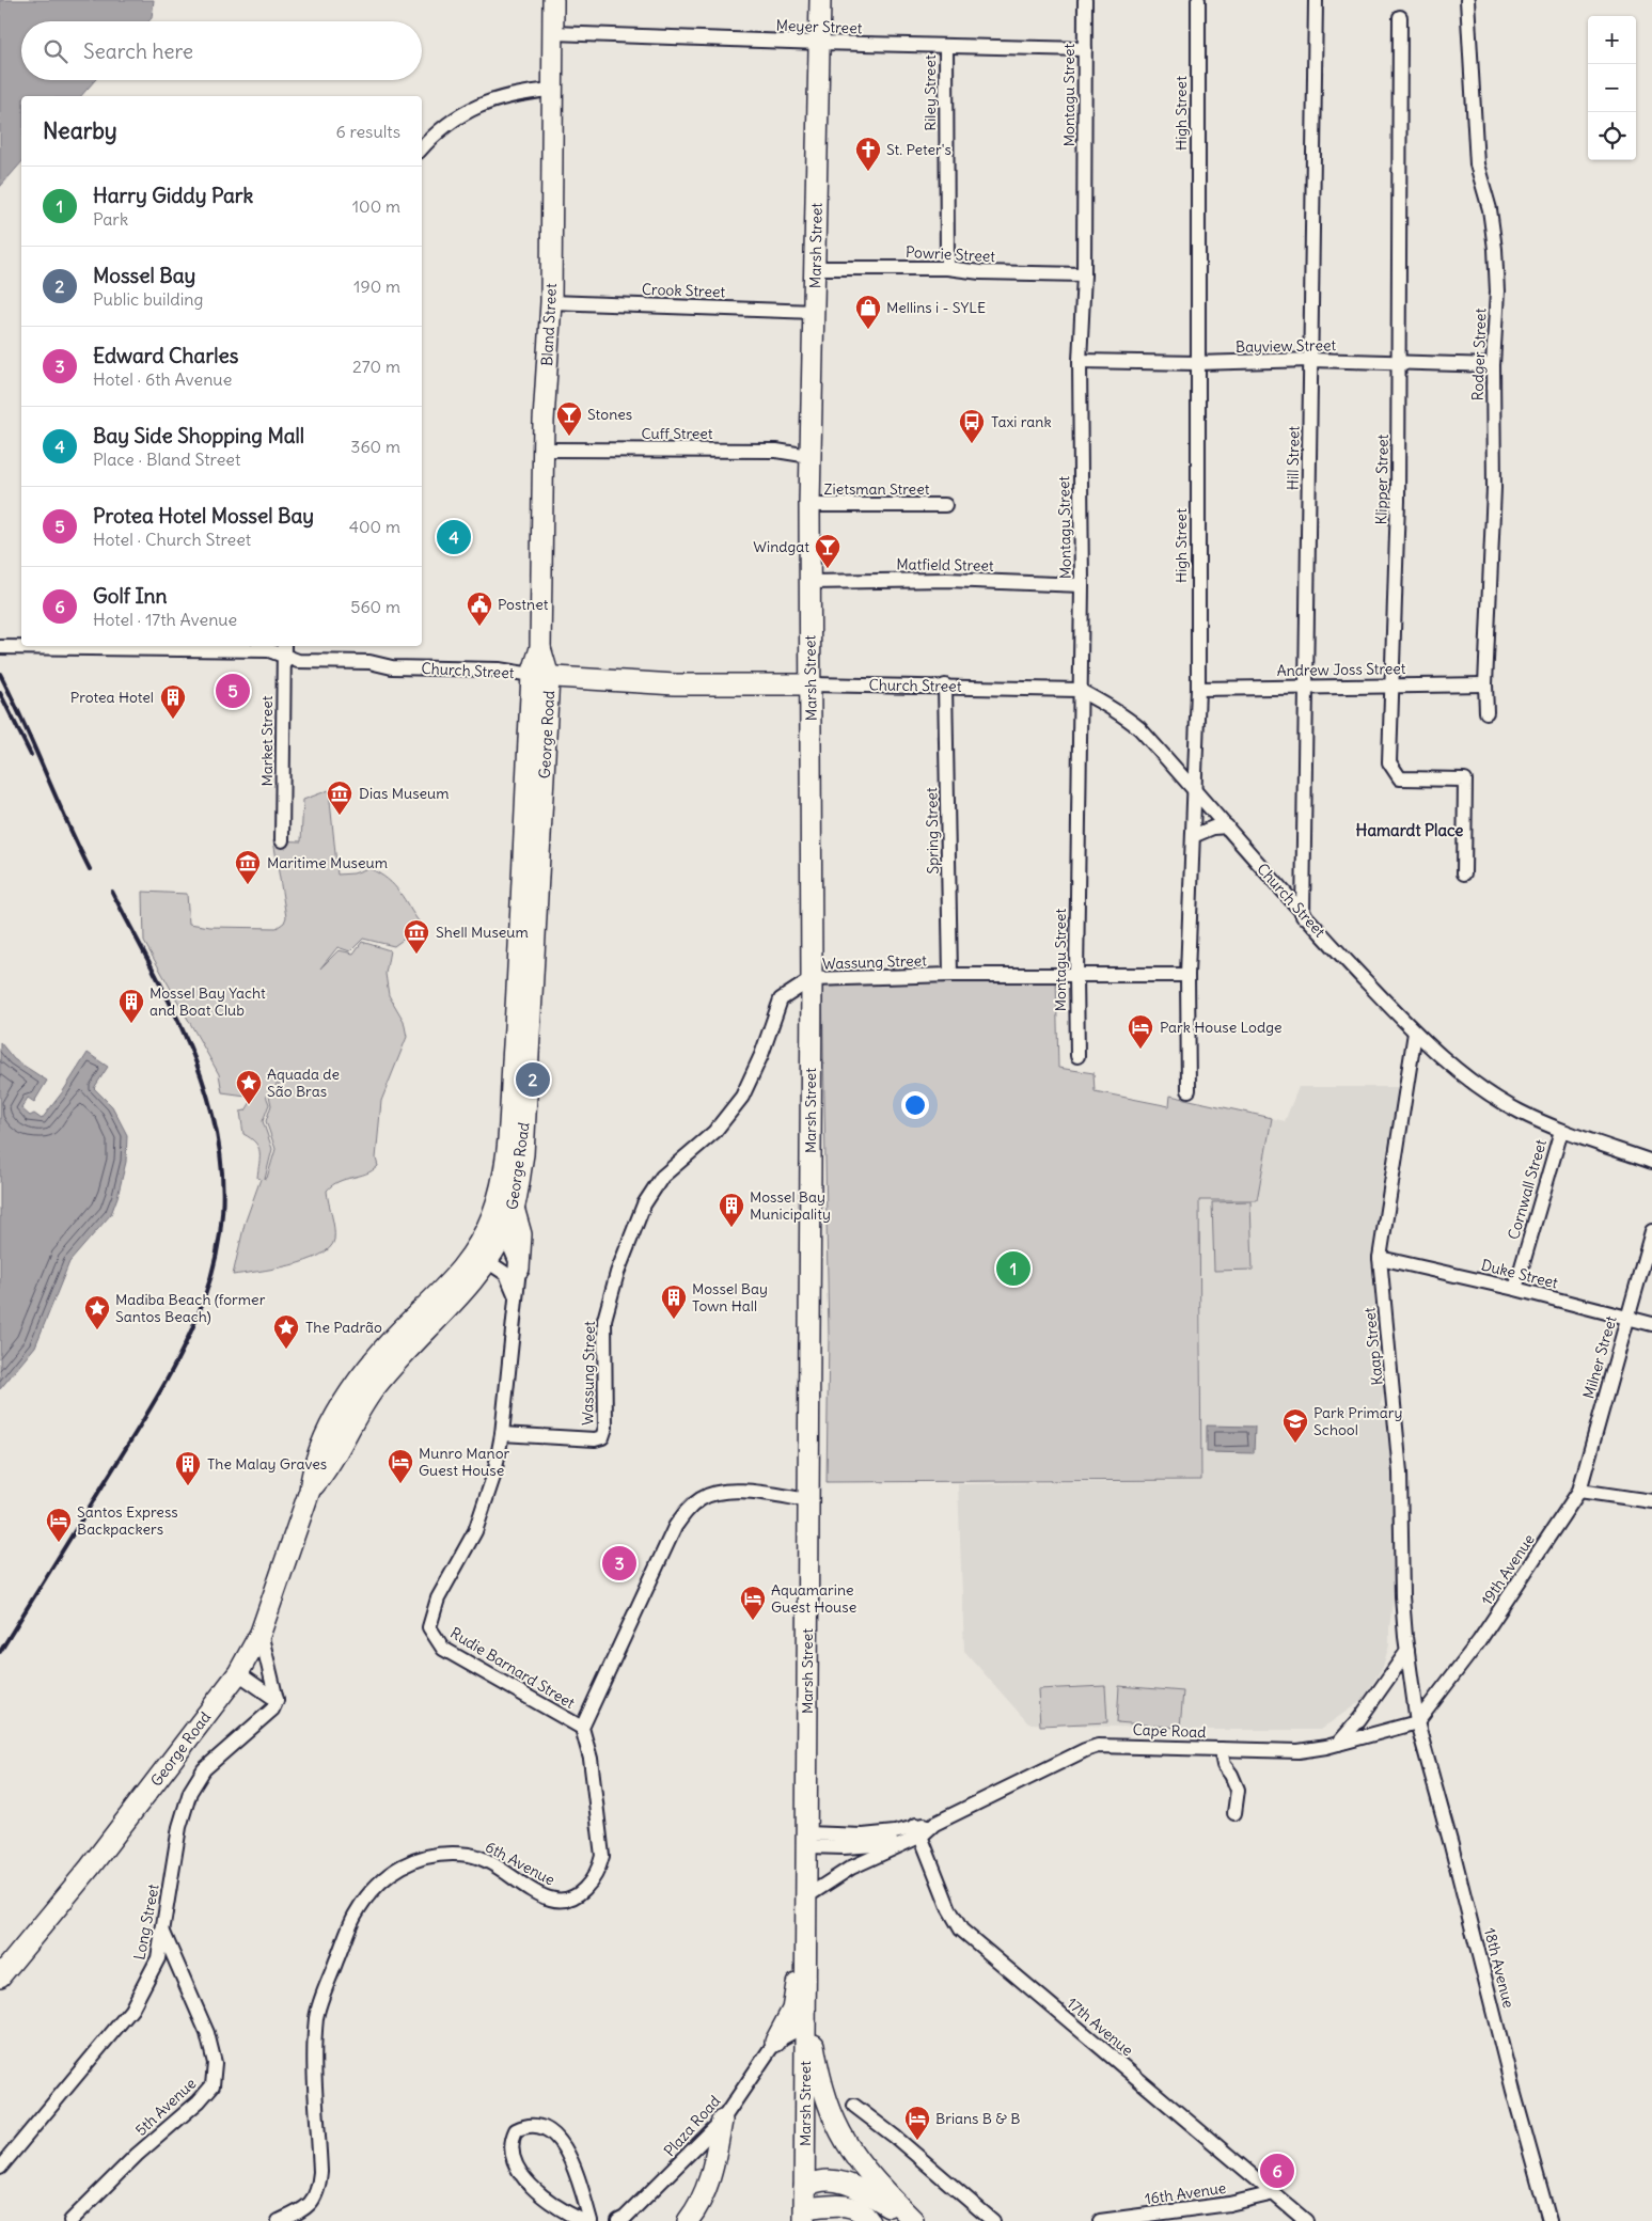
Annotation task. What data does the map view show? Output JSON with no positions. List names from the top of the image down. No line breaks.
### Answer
{"streets":{"street":["Meyer Street","Riley Street","Montagu Street","High Street","Marsh Street","Powrie Street","Crook Street","Bland Street","Bayview Street","Rodger Street","Cuff Street","Hill Street","Klipper Street","Zietsman Street","Matfield Street","Andrew Joss Street","Church Street","George Road","Market Street","Spring Street","Wassung Street","Cornwall Street","Duke Street","Kaap Street","Milner Street","19th Avenue","Rudie Barnard Street","Cape Road","6th Avenue","Long Street","18th Avenue","17th Avenue","5th Avenue","Plaza Road","16th Avenue"]},"crossings":[["Meyer Street","Riley Street"],["Meyer Street","Montagu Street"],["Meyer Street","Marsh Street"],["Meyer Street","Bland Street"],["Riley Street","Powrie Street"],["Montagu Street","Powrie Street"],["Montagu Street","Bayview Street"],["Montagu Street","Matfield Street"],["Montagu Street","Church Street"],["Montagu Street","Wassung Street"],["High Street","Bayview Street"],["High Street","Andrew Joss Street"],["High Street","Church Street"],["High Street","Wassung Street"],["Marsh Street","Powrie Street"],["Marsh Street","Crook Street"],["Marsh Street","Cuff Street"],["Marsh Street","Zietsman Street"],["Marsh Street","Matfield Street"],["Marsh Street","Church Street"],["Marsh Street","Wassung Street"],["Marsh Street","Cape Road"],["Marsh Street","Plaza Road"],["Crook Street","Bland Street"],["Bland Street","Cuff Street"],["Bland Street","Church Street"],["Bland Street","George Road"],["Bayview Street","Rodger Street"],["Bayview Street","Hill Street"],["Bayview Street","Klipper Street"],["Rodger Street","Andrew Joss Street"],["Hill Street","Andrew Joss Street"],["Hill Street","Church Street"],["Klipper Street","Andrew Joss Street"],["Church Street","George Road"],["Church Street","Market Street"],["Church Street","Spring Street"],["Church Street","Cornwall Street"],["Church Street","Kaap Street"],["Spring Street","Wassung Street"],["Wassung Street","Rudie Barnard Street"],["Cornwall Street","Duke Street"],["Duke Street","Kaap Street"],["Duke Street","Milner Street"],["Kaap Street","19th Avenue"],["Kaap Street","Cape Road"],["Kaap Street","18th Avenue"],["Milner Street","19th Avenue"],["19th Avenue","Cape Road"],["19th Avenue","18th Avenue"],["Rudie Barnard Street","6th Avenue"],["Cape Road","18th Avenue"],["Cape Road","17th Avenue"],["Long Street","5th Avenue"],["17th Avenue","16th Avenue"]],"districts":["Hamardt Place"],"places":{"church":["St. Peter's"],"shop":["Mellins i - SYLE"],"bar":["Stones","Windgat"],"bus stop":["Taxi rank"],"public building":["Postnet"],"building":["Protea Hotel","Mossel Bay Yacht and Boat Club","Mossel Bay Municipality","Mossel Bay Town Hall","The Malay Graves"],"museum":["Dias Museum","Maritime Museum","Shell Museum"],"hotel":["Park House Lodge","Munro Manor Guest House","Santos Express Backpackers","Aquamarine Guest House","Brians B & B"],"place":["Aquada de São Bras","Madiba Beach (former Santos Beach)","The Padrão"],"school or university":["Park Primary School"]},"page":{"map_buttons":["+","−"],"search":"Search here","heading":["Nearby","6 results"],"list":[{"mark":"1","name":"Harry Giddy Park","note":"Park","value":"100 m"},{"mark":"2","name":"Mossel Bay","note":"Public building","value":"190 m"},{"mark":"3","name":"Edward Charles","note":"Hotel · 6th Avenue","value":"270 m"},{"mark":"4","name":"Bay Side Shopping Mall","note":"Place · Bland Street","value":"360 m"},{"mark":"5","name":"Protea Hotel Mossel Bay","note":"Hotel · Church Street","value":"400 m"},{"mark":"6","name":"Golf Inn","note":"Hotel · 17th Avenue","value":"560 m"}],"pins":["4","5","2","1","3","6"]}}
